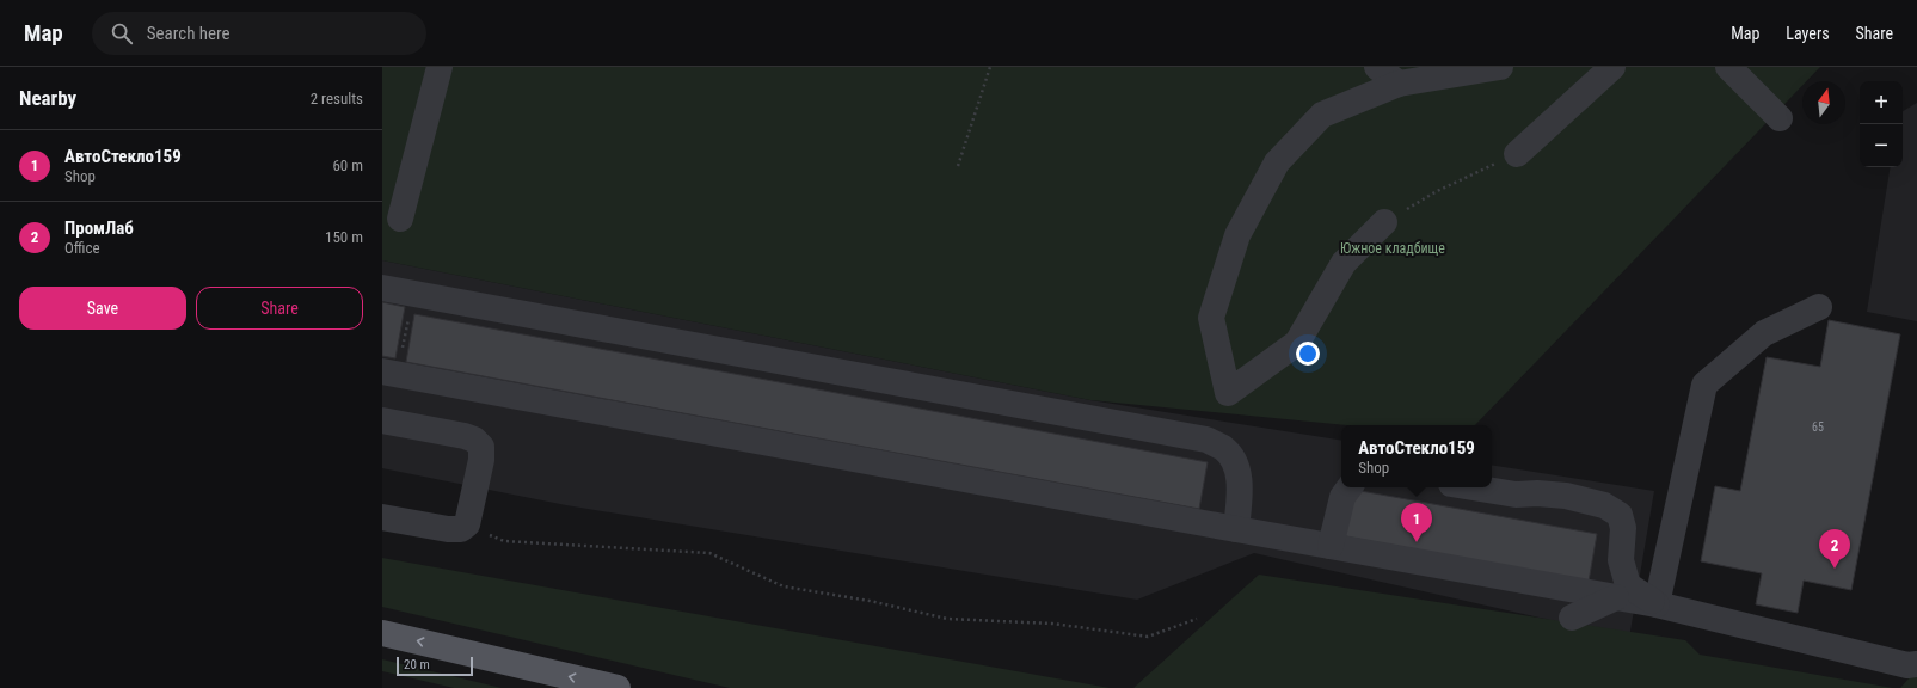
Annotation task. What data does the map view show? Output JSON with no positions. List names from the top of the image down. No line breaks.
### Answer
{"parks":["Южное кладбище"],"house_numbers":["65"],"scale_bar":"20 m","north":"top","page":{"header":"Map","search":"Search here","nav":["Map","Layers","Share"],"heading":["Nearby","2 results"],"map_buttons":["+","−"],"list":[{"mark":"1","name":"АвтоСтекло159","note":"Shop","value":"60 m"},{"mark":"2","name":"ПромЛаб","note":"Office","value":"150 m"}],"buttons":["Save","Share"],"popup":["АвтоСтекло159","Shop"],"pins":["1","2"],"scale":"20 m"}}
